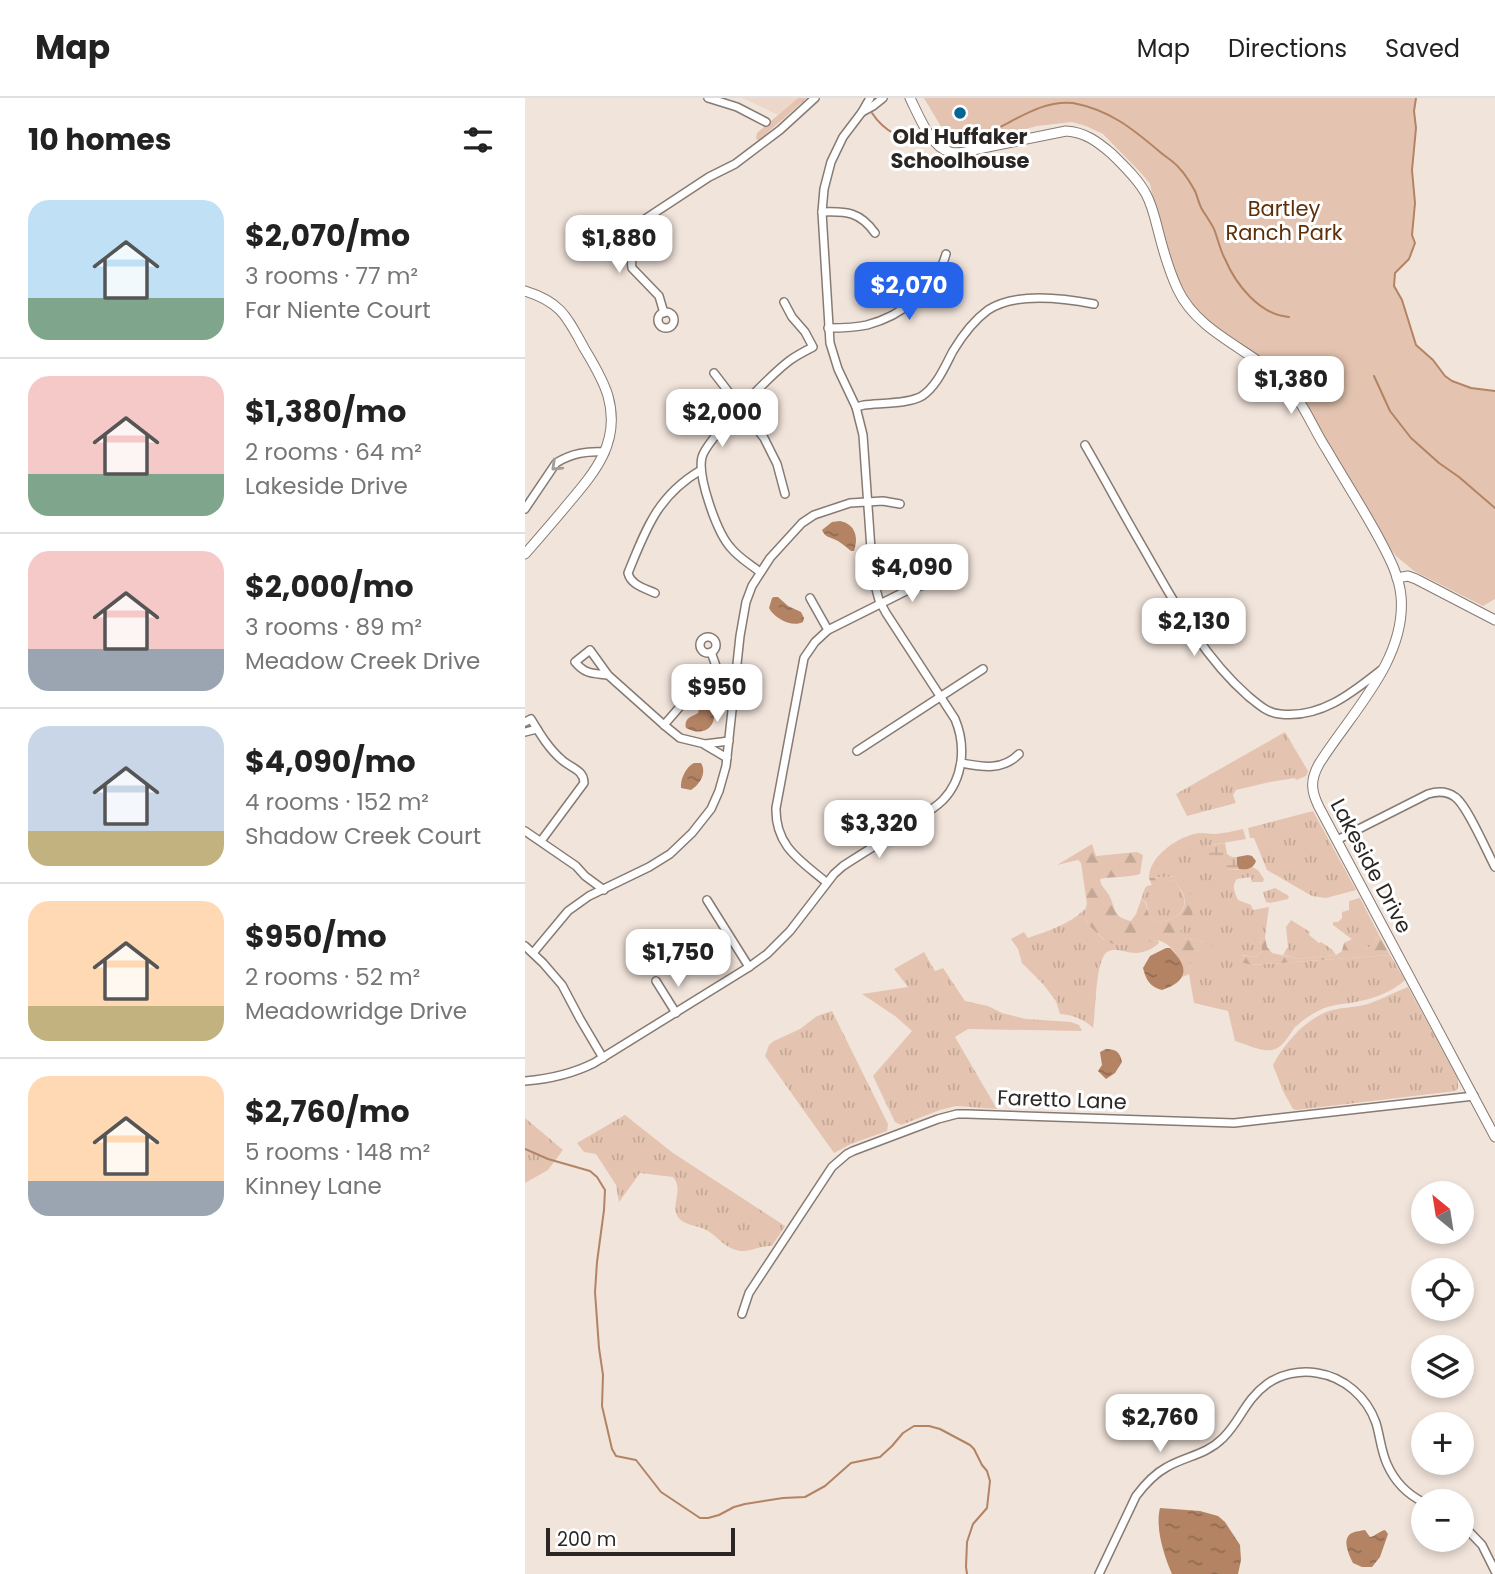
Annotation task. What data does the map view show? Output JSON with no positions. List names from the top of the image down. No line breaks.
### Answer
{"streets":{"street":["Lakeside Drive","Faretto Lane"]},"crossings":[["Lakeside Drive","Faretto Lane"]],"parks":["Bartley Ranch Park"],"places":["Old Huffaker Schoolhouse"],"scale_bar":"200 m","north":"top left","page":{"header":"Map","nav":["Map","Directions","Saved"],"heading":"10 homes","list":[{"name":"$2,070/mo","note":"3 rooms · 77 m² · Far Niente Court"},{"name":"$1,380/mo","note":"2 rooms · 64 m² · Lakeside Drive"},{"name":"$2,000/mo","note":"3 rooms · 89 m² · Meadow Creek Drive"},{"name":"$4,090/mo","note":"4 rooms · 152 m² · Shadow Creek Court"},{"name":"$950/mo","note":"2 rooms · 52 m² · Meadowridge Drive"},{"name":"$2,760/mo","note":"5 rooms · 148 m² · Kinney Lane"}],"price":["$1,880","$2,070","$1,380","$2,000","$4,090","$2,130","$950","$3,320","$1,750","$2,760"],"map_buttons":["+","−"],"scale":"200 m"}}
